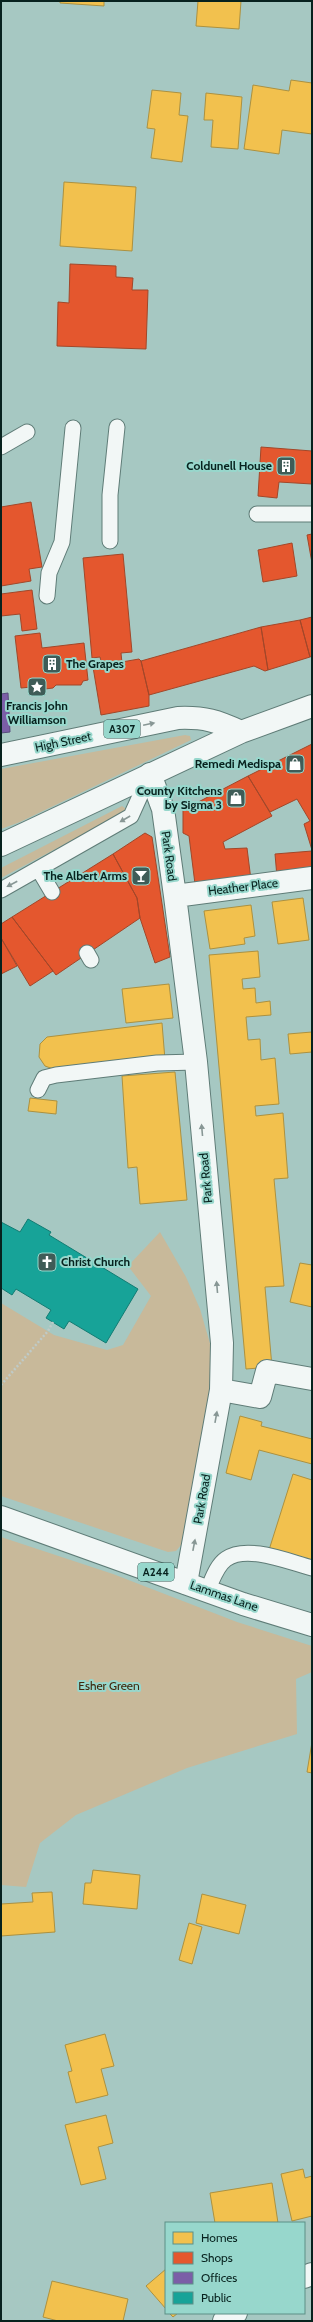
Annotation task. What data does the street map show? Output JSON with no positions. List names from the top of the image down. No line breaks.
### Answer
{"streets":{"street":["A307","High Street","Park Road","Heather Place","A244","Lammas Lane"]},"crossings":[["Park Road","Heather Place"],["Park Road","Lammas Lane"]],"one_way":["Park Road"],"parks":["Esher Green"],"places":{"building":["Coldunell House","The Grapes"],"place":["Francis John Williamson"],"shop":["Remedi Medispa","County Kitchens by Sigma 3"],"bar":["The Albert Arms"],"church":["Christ Church"]},"legend":["Homes","Shops","Offices","Public"]}
